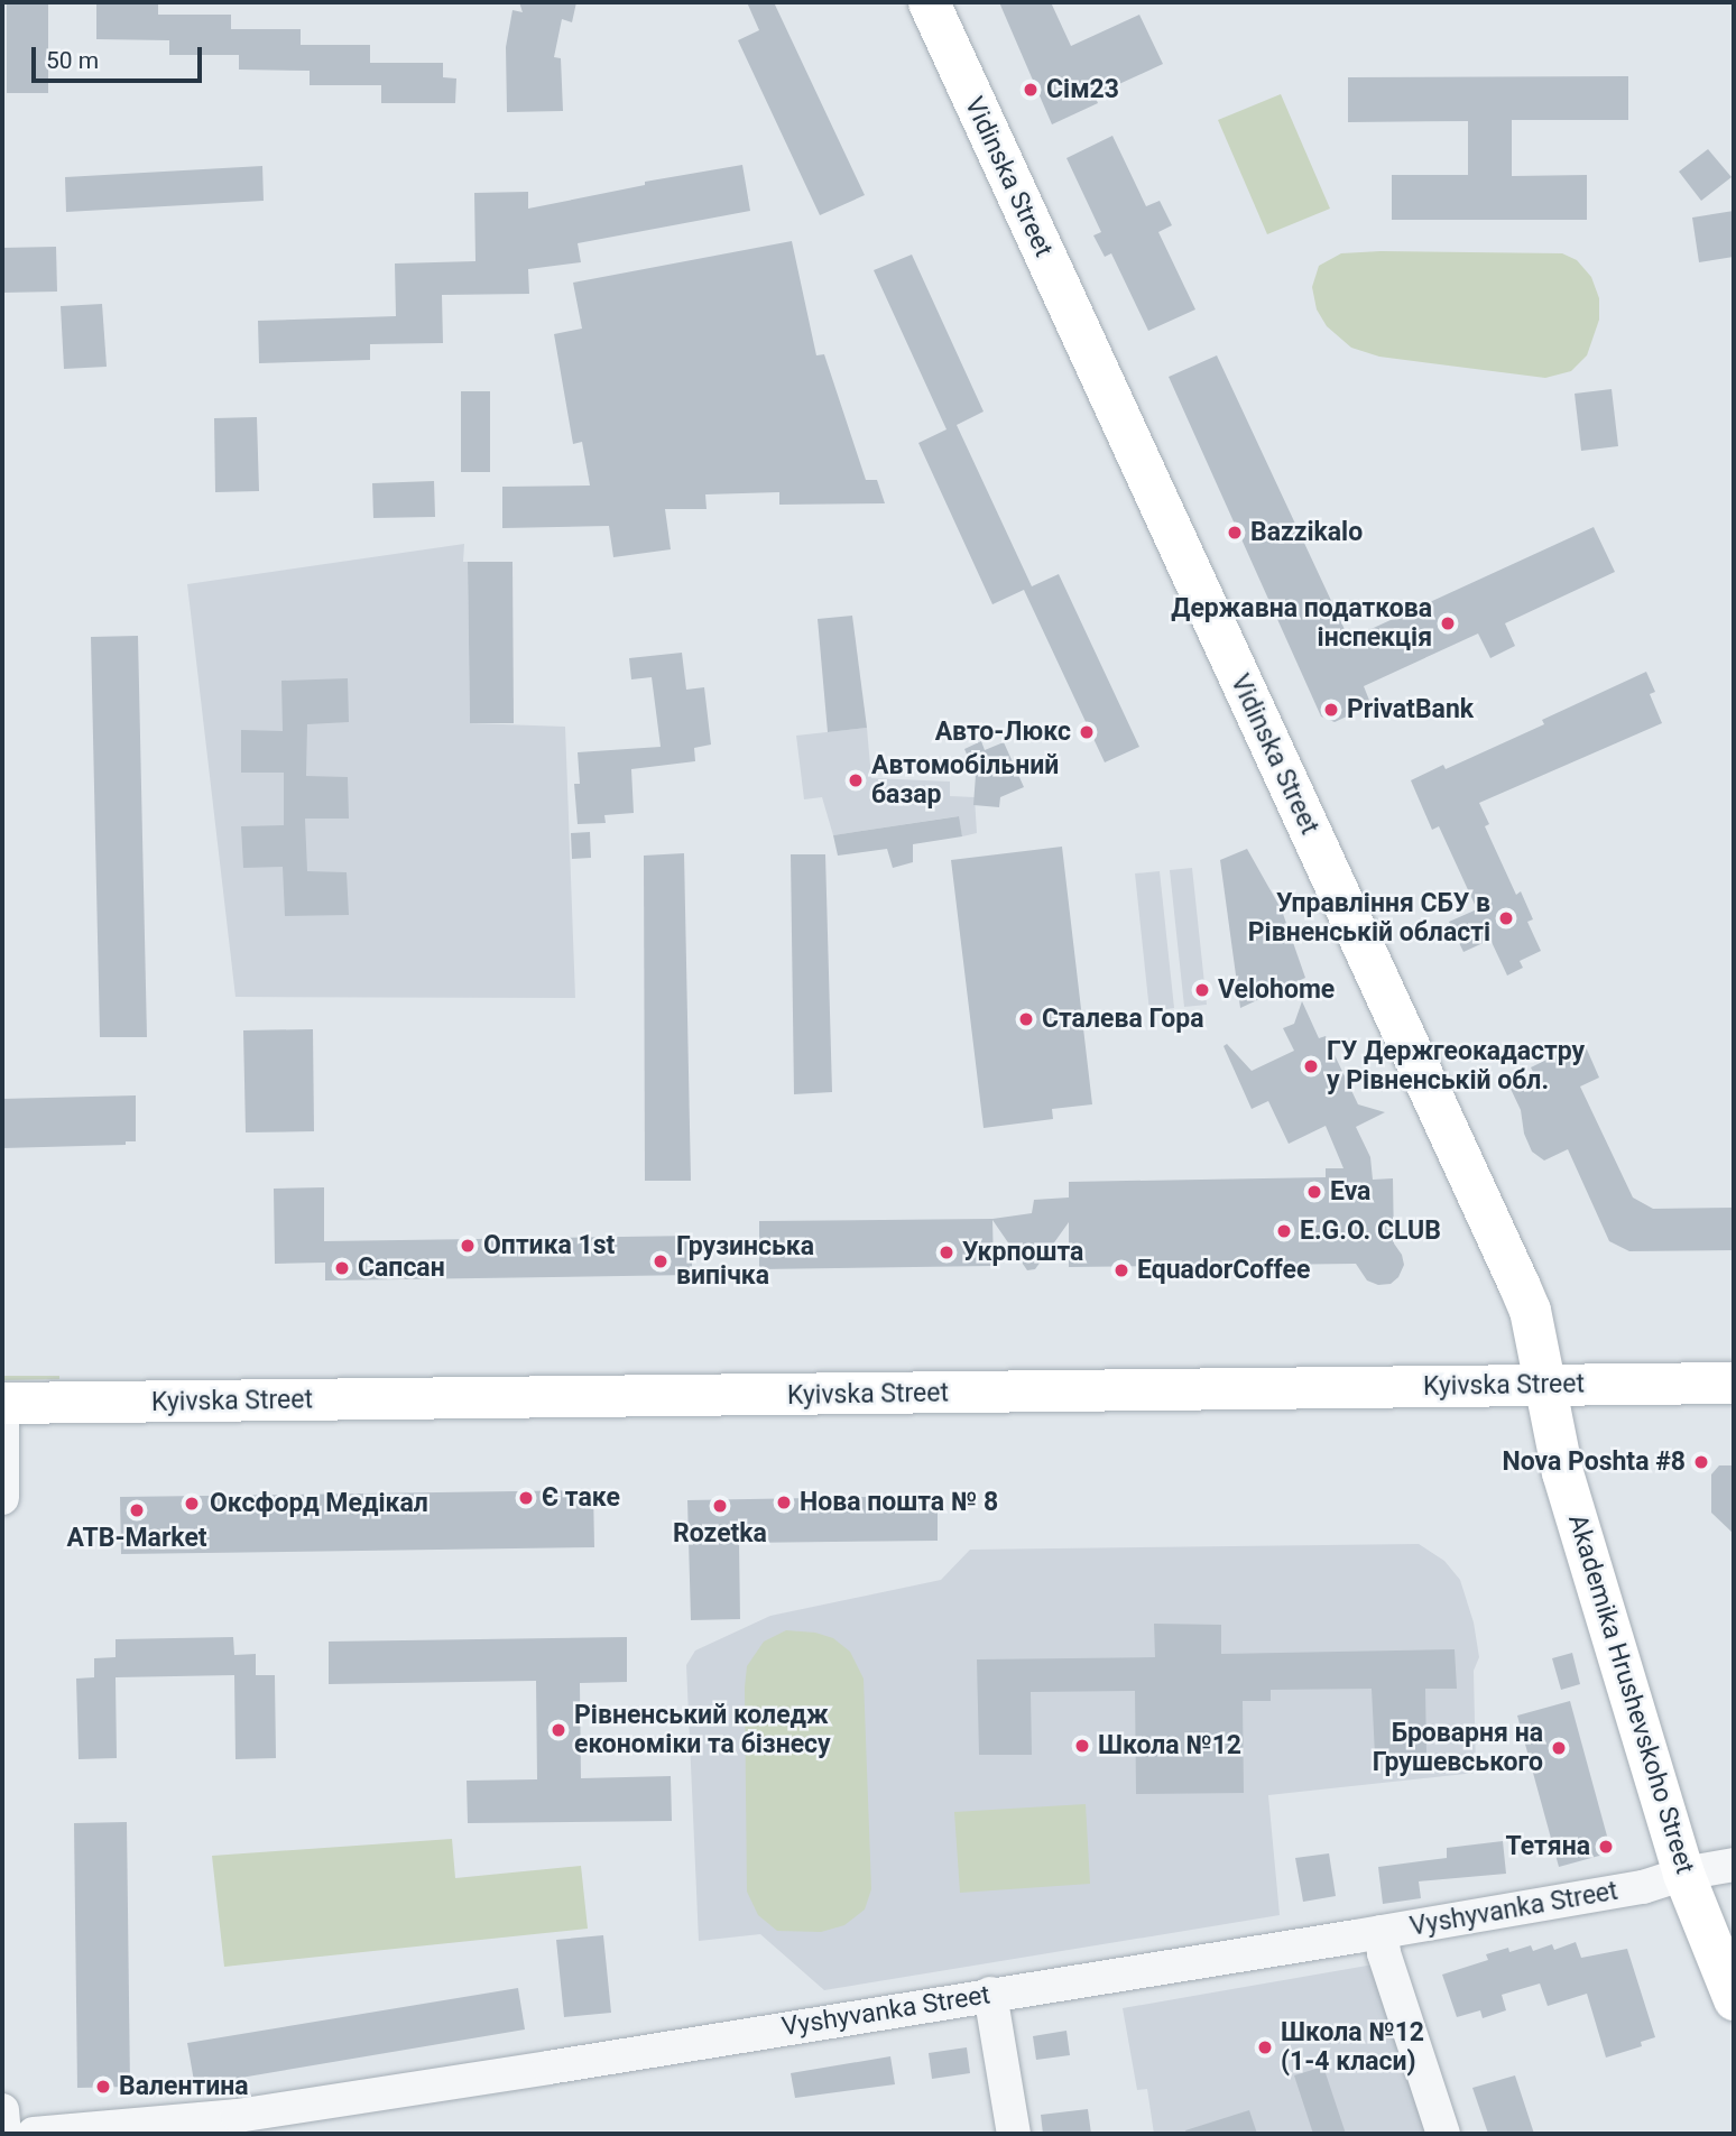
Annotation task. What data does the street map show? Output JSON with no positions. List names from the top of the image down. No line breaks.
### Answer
{"streets":{"main road":["Vidinska Street","Kyivska Street","Akademika Hrushevskoho Street"],"street":["Vyshyvanka Street"]},"crossings":[["Vidinska Street","Kyivska Street"],["Vidinska Street","Akademika Hrushevskoho Street"],["Kyivska Street","Akademika Hrushevskoho Street"],["Akademika Hrushevskoho Street","Vyshyvanka Street"]],"places":["Сім23","Bazzikalo","Державна податкова інспекція","PrivatBank","Авто-Люкс","Автомобільний базар","Управління СБУ в Рівненській області","Velohome","Сталева Гора","ГУ Держгеокадастру у Рівненській обл.","Eva","E.G.O. CLUB","Оптика 1st","Укрпошта","Грузинська випічка","Сапсан","EquadorCoffee","Nova Poshta #8","Є таке","Нова пошта № 8","Оксфорд Медікал","Rozetka","ATB-Market","Рівненський коледж економіки та бізнесу","Школа №12","Броварня на Грушевського","Тетяна","Школа №12 (1-4 класи)","Валентина"],"scale_bar":"50 m"}
